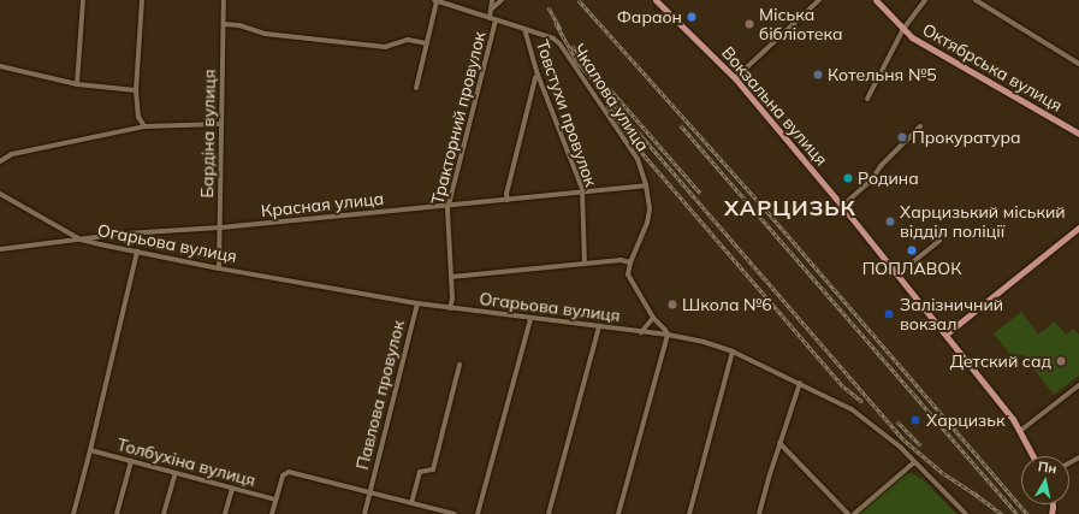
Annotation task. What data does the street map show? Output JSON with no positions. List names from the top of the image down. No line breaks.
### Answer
{"streets":{"main road":["Октябрська вулиця","Вокзальна вулиця"],"street":["Чкалова улица","Товстухи провулок","Тракторний провулок","Бардіна вулиця","Красная улица","Огарьова вулиця","Павлова провулок","Толбухіна вулиця"]},"crossings":[["Чкалова улица","Товстухи провулок"],["Чкалова улица","Тракторний провулок"],["Чкалова улица","Красная улица"],["Товстухи провулок","Красная улица"],["Тракторний провулок","Красная улица"],["Тракторний провулок","Огарьова вулиця"],["Бардіна вулиця","Красная улица"],["Бардіна вулиця","Огарьова вулиця"],["Красная улица","Огарьова вулиця"],["Огарьова вулиця","Павлова провулок"]],"districts":["ХАРЦИЗЬК"],"places":["Фараон","Міська бібліотека","Котельня №5","Прокуратура","Родина","Харцизький міський відділ поліції","ПОПЛАВОК","Школа №6","Залізничний вокзал","Детский сад","Харцизьк"],"north":"top"}
